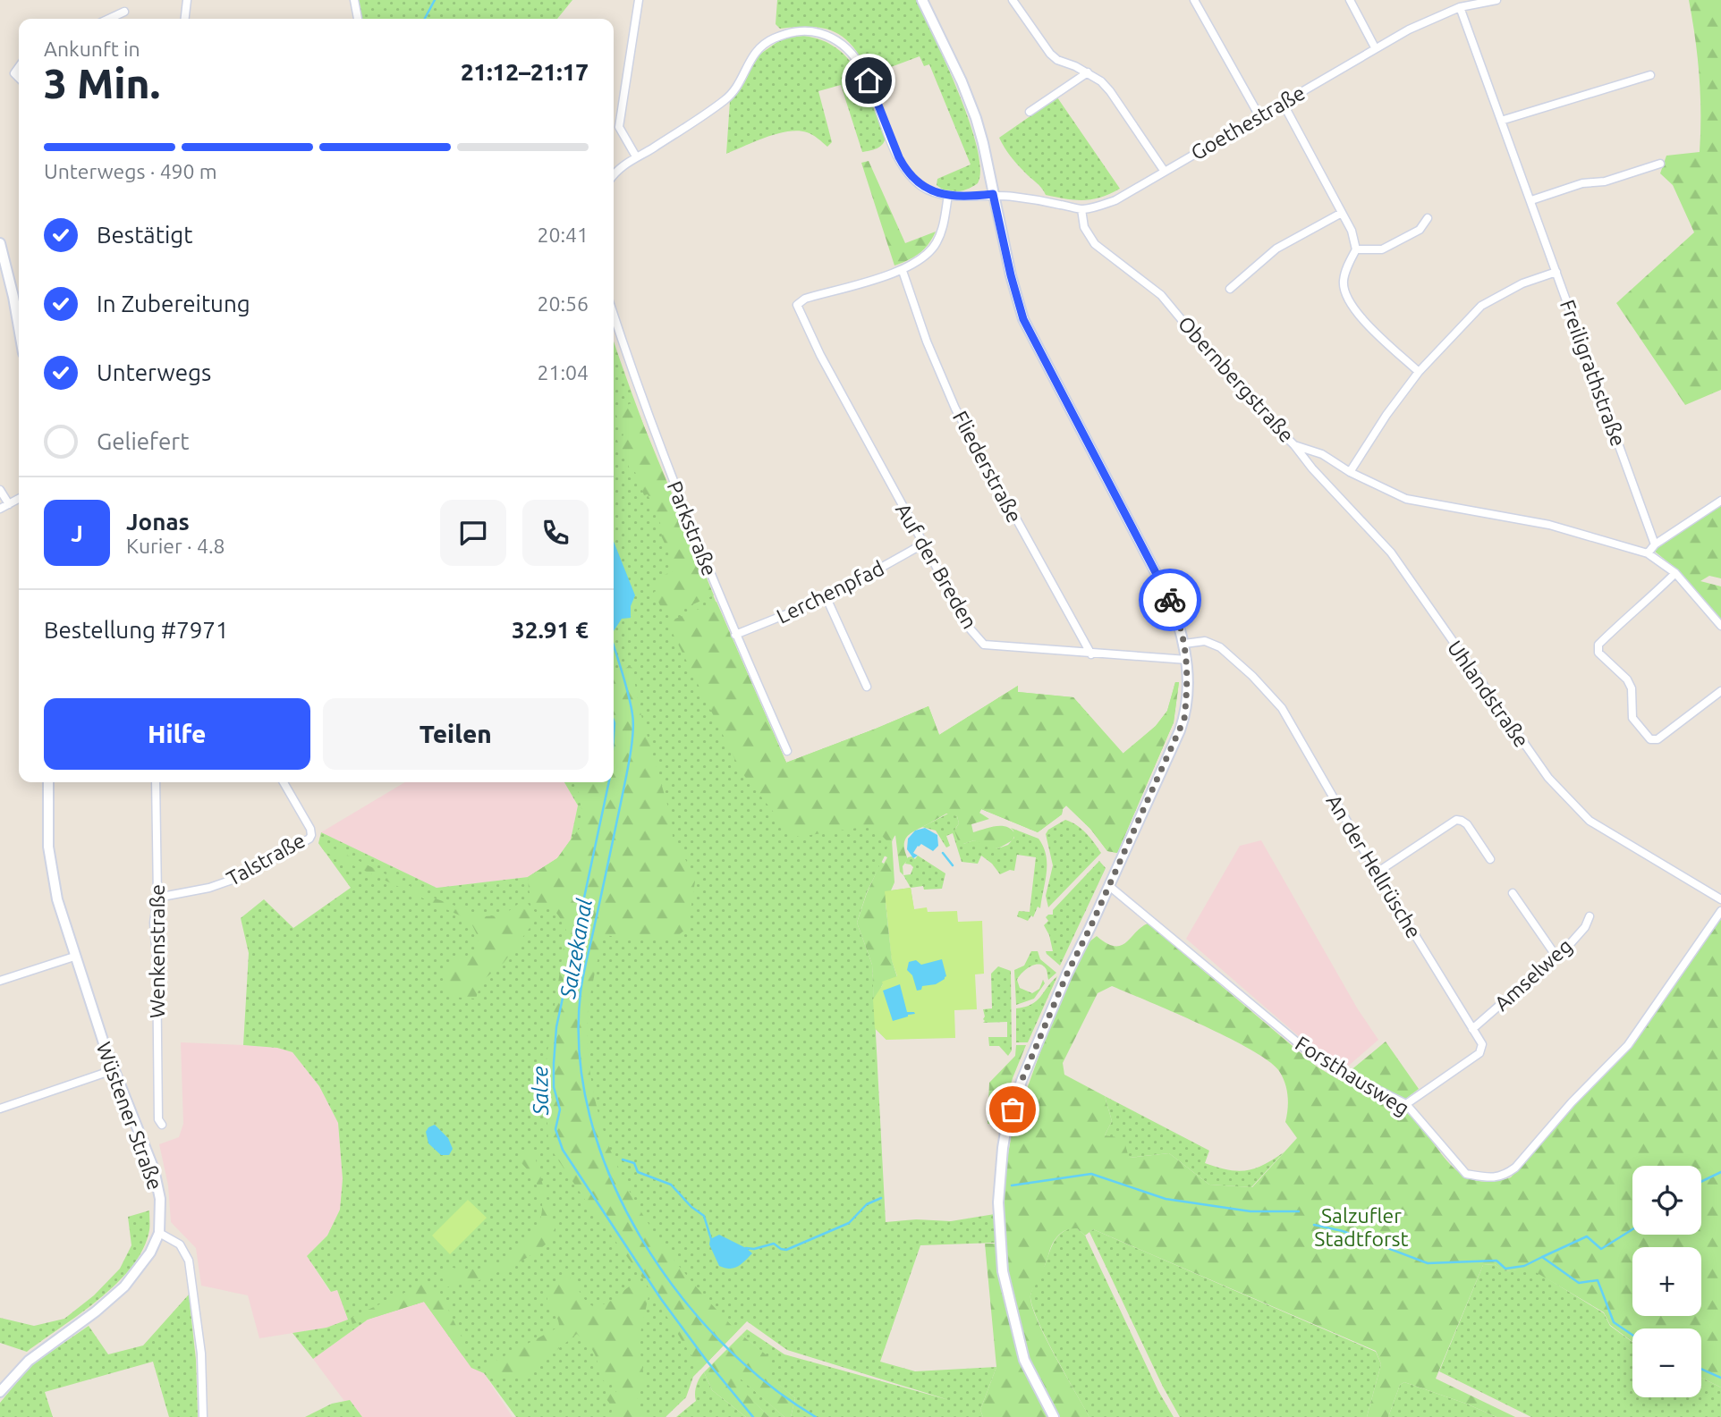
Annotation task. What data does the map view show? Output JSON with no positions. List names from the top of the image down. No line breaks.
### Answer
{"streets":{"main road":["Wüstener Straße"],"street":["Goethestraße","Freiligrathstraße","Obernbergstraße","Fliederstraße","Parkstraße","Auf der Breden","Lerchenpfad","Uhlandstraße","Talstraße","An der Hellrüsche","Wenkenstraße","Amselweg","Forsthausweg"]},"crossings":[["Goethestraße","Freiligrathstraße"],["Goethestraße","Obernbergstraße"],["Obernbergstraße","Uhlandstraße"],["Fliederstraße","Auf der Breden"],["Parkstraße","Lerchenpfad"],["Auf der Breden","Lerchenpfad"],["Talstraße","Wenkenstraße"],["An der Hellrüsche","Amselweg"],["An der Hellrüsche","Forsthausweg"]],"water":["Salzekanal","Salze"],"parks":["Salzufler Stadtforst"],"page":{"heading":["3 Min.","Ankunft in","21:12–21:17"],"panel":["Jonas","Kurier · 4.8","Bestellung #7971","32.91 €"],"bar":"Unterwegs · 490 m","list":[["Bestätigt","20:41"],["In Zubereitung","20:56"],["Unterwegs","21:04"],"Geliefert"],"round":"J","buttons":["Hilfe","Teilen"],"map_buttons":["+","−"]}}
